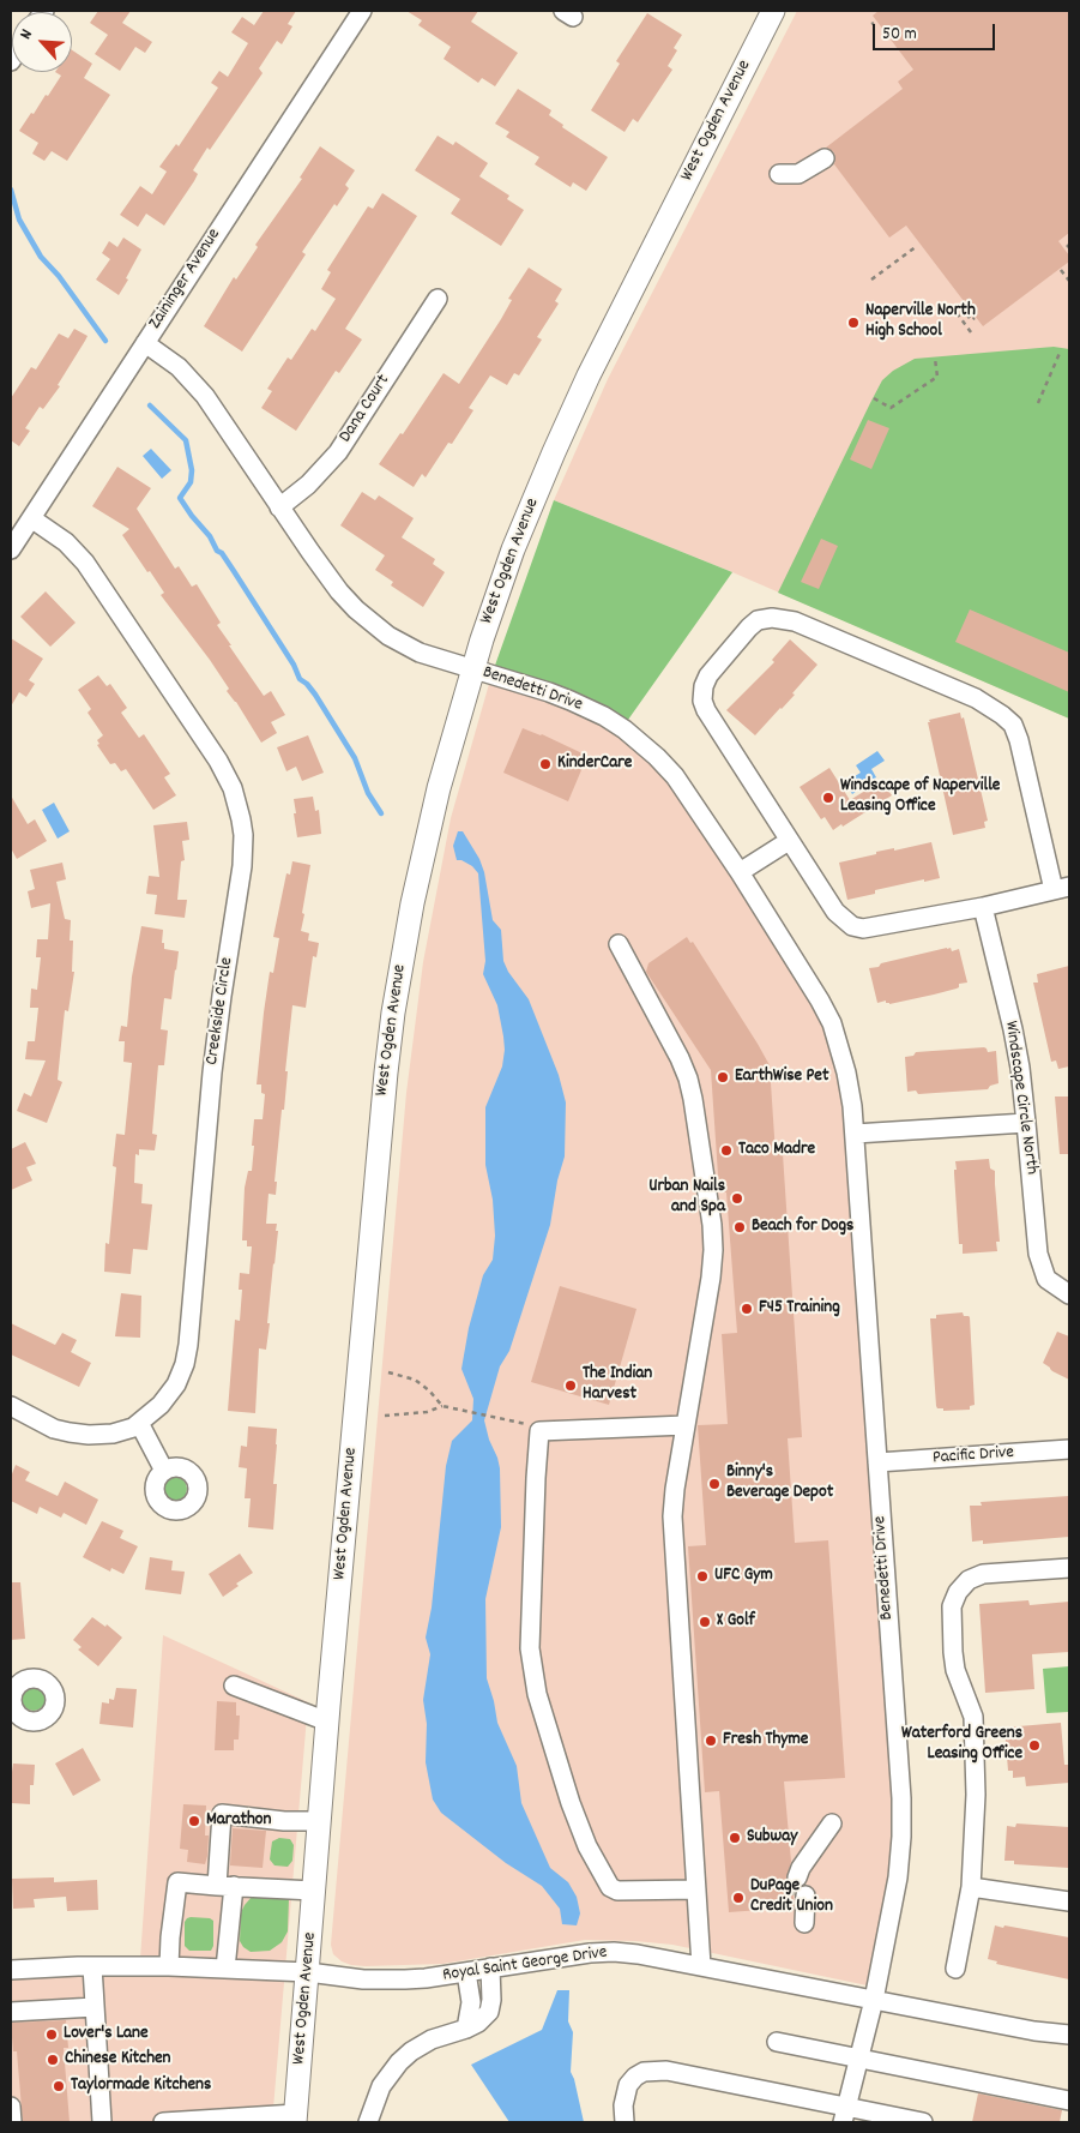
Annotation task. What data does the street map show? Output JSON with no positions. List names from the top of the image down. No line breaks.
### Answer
{"streets":{"main road":["West Ogden Avenue"],"street":["Zaininger Avenue","Dana Court","Benedetti Drive","Creekside Circle","Windscape Circle North","Pacific Drive","Royal Saint George Drive"]},"crossings":[["West Ogden Avenue","Benedetti Drive"],["West Ogden Avenue","Royal Saint George Drive"],["Zaininger Avenue","Benedetti Drive"],["Zaininger Avenue","Creekside Circle"],["Dana Court","Benedetti Drive"],["Benedetti Drive","Pacific Drive"],["Benedetti Drive","Royal Saint George Drive"]],"places":["Naperville North High School","KinderCare","Windscape of Naperville Leasing Office","EarthWise Pet","Taco Madre","Urban Nails and Spa","Beach for Dogs","F45 Training","The Indian Harvest","Binny's Beverage Depot","UFC Gym","X Golf","Fresh Thyme","Waterford Greens Leasing Office","Marathon","Subway","DuPage Credit Union","Lover's Lane","Chinese Kitchen","Taylormade Kitchens"],"scale_bar":"50 m","north":"top left"}
